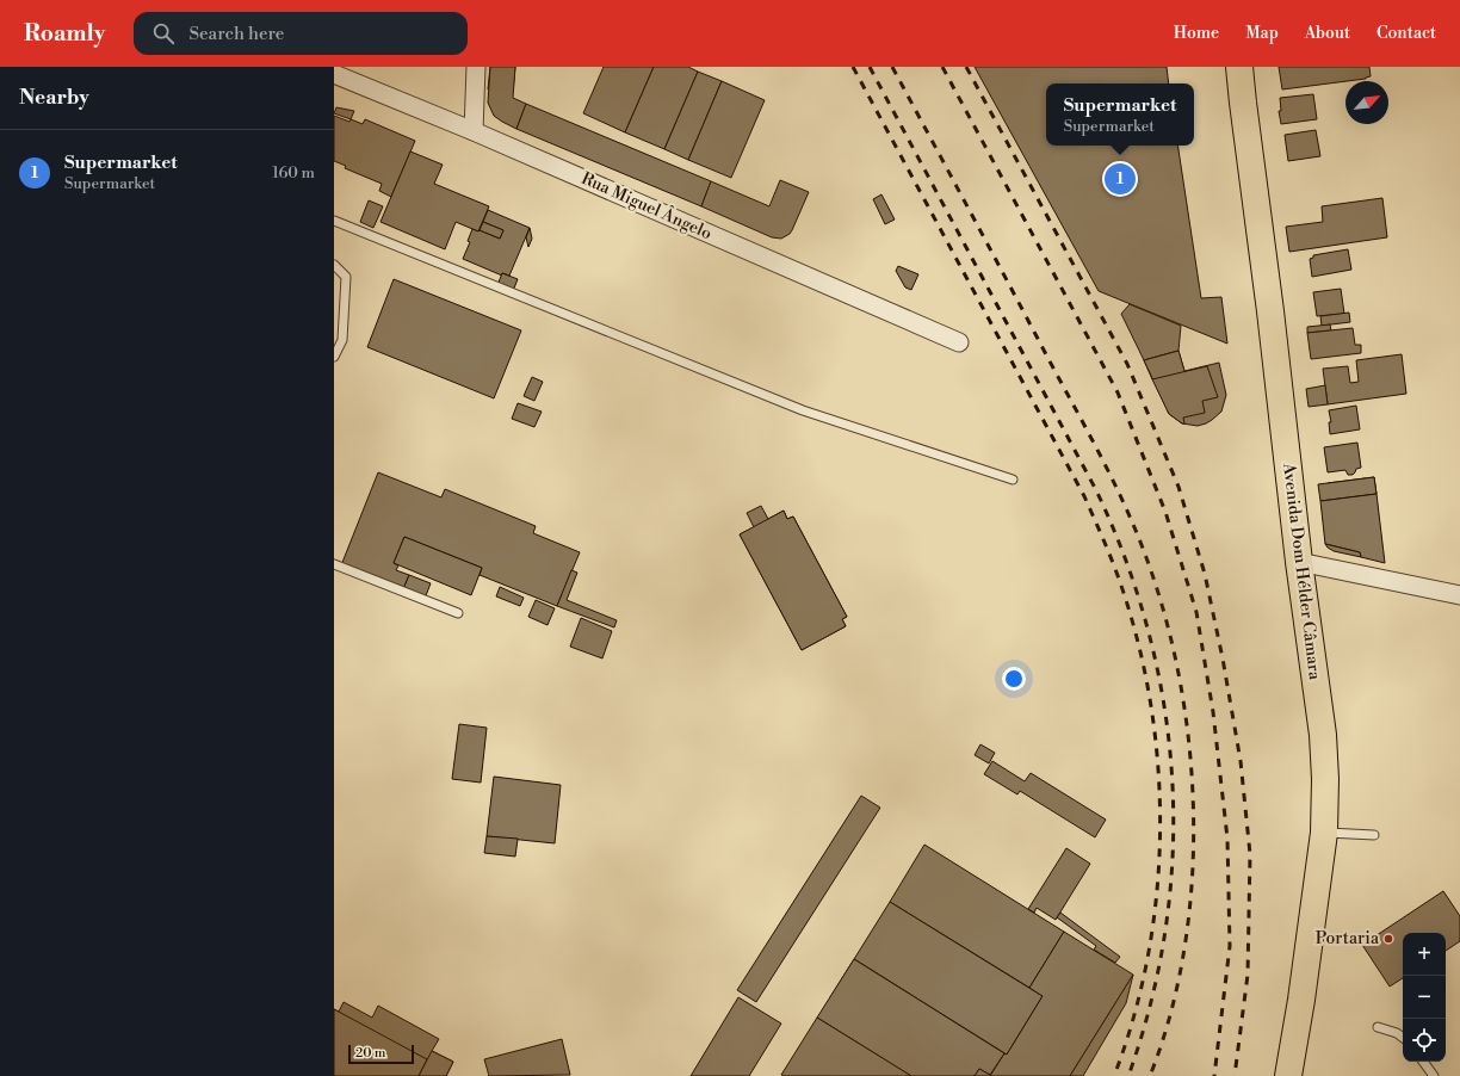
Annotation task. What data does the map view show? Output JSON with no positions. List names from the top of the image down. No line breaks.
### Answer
{"streets":{"main road":["Avenida Dom Hélder Câmara"],"street":["Rua Miguel Ângelo"]},"places":["Portaria"],"scale_bar":"20 m","north":"top right","page":{"header":"Roamly","search":"Search here","nav":["Home","Map","About","Contact"],"heading":"Nearby","popup":["Supermarket","Supermarket"],"list":[{"mark":"1","name":"Supermarket","note":"Supermarket","value":"160 m"}],"pins":"1","map_buttons":["+","−"],"scale":"20 m"}}
